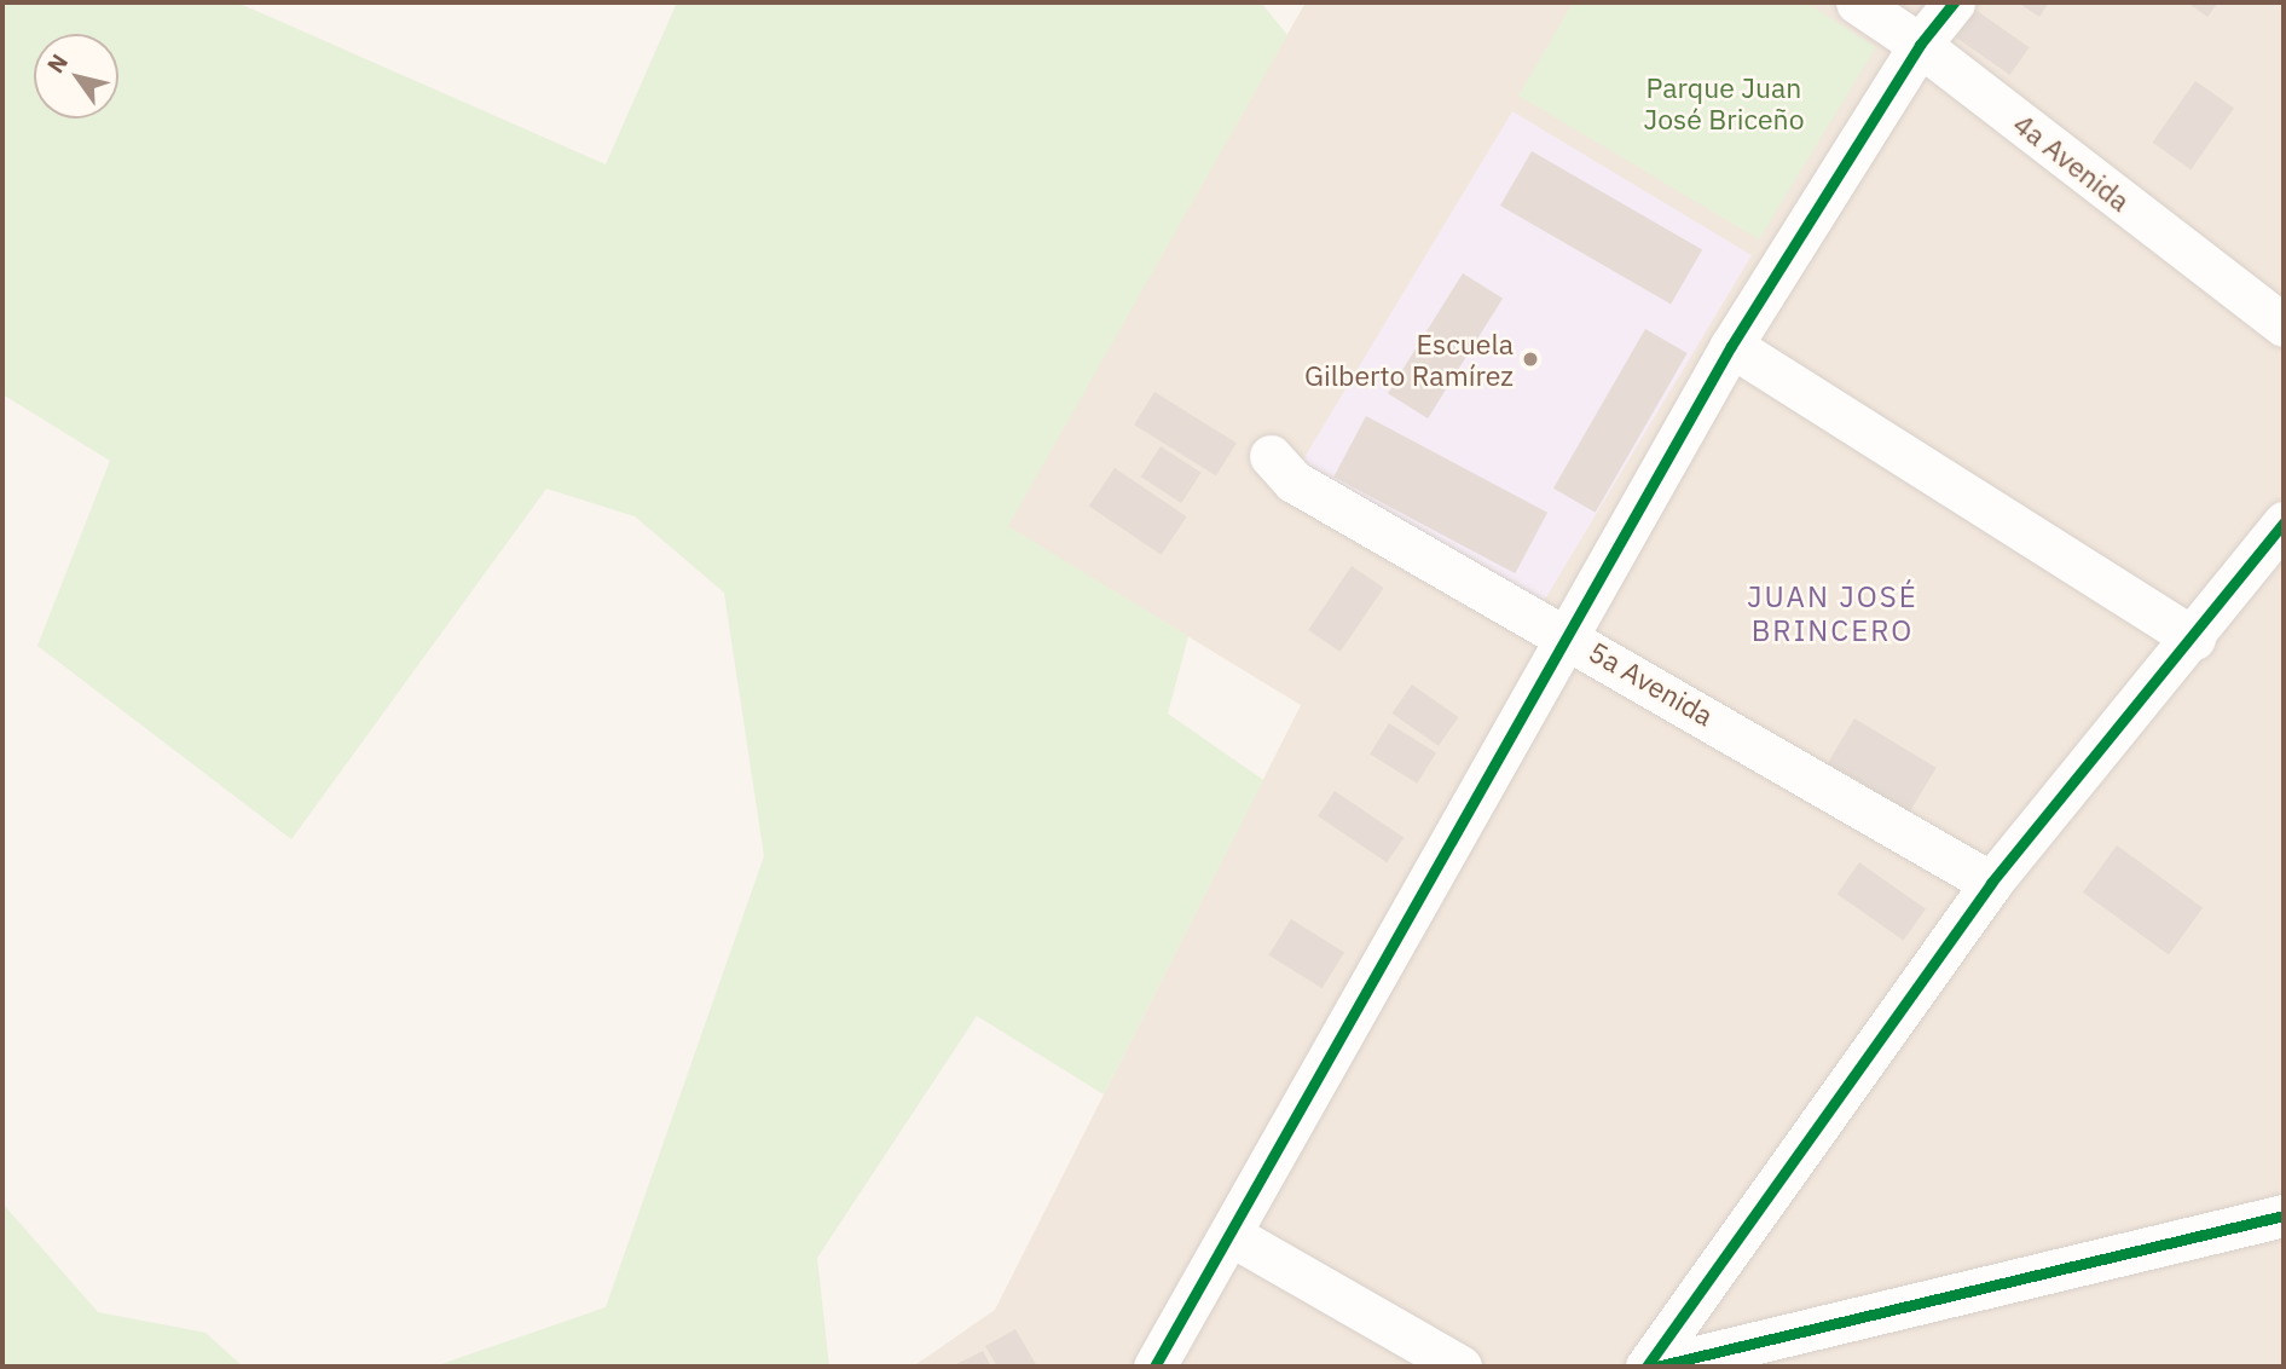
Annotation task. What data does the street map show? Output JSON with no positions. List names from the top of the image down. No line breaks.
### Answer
{"streets":{"street":["4a Avenida","5a Avenida"]},"districts":["JUAN JOSÉ BRINCERO"],"parks":["Parque Juan José Briceño"],"places":["Escuela Gilberto Ramírez"],"north":"top left"}
